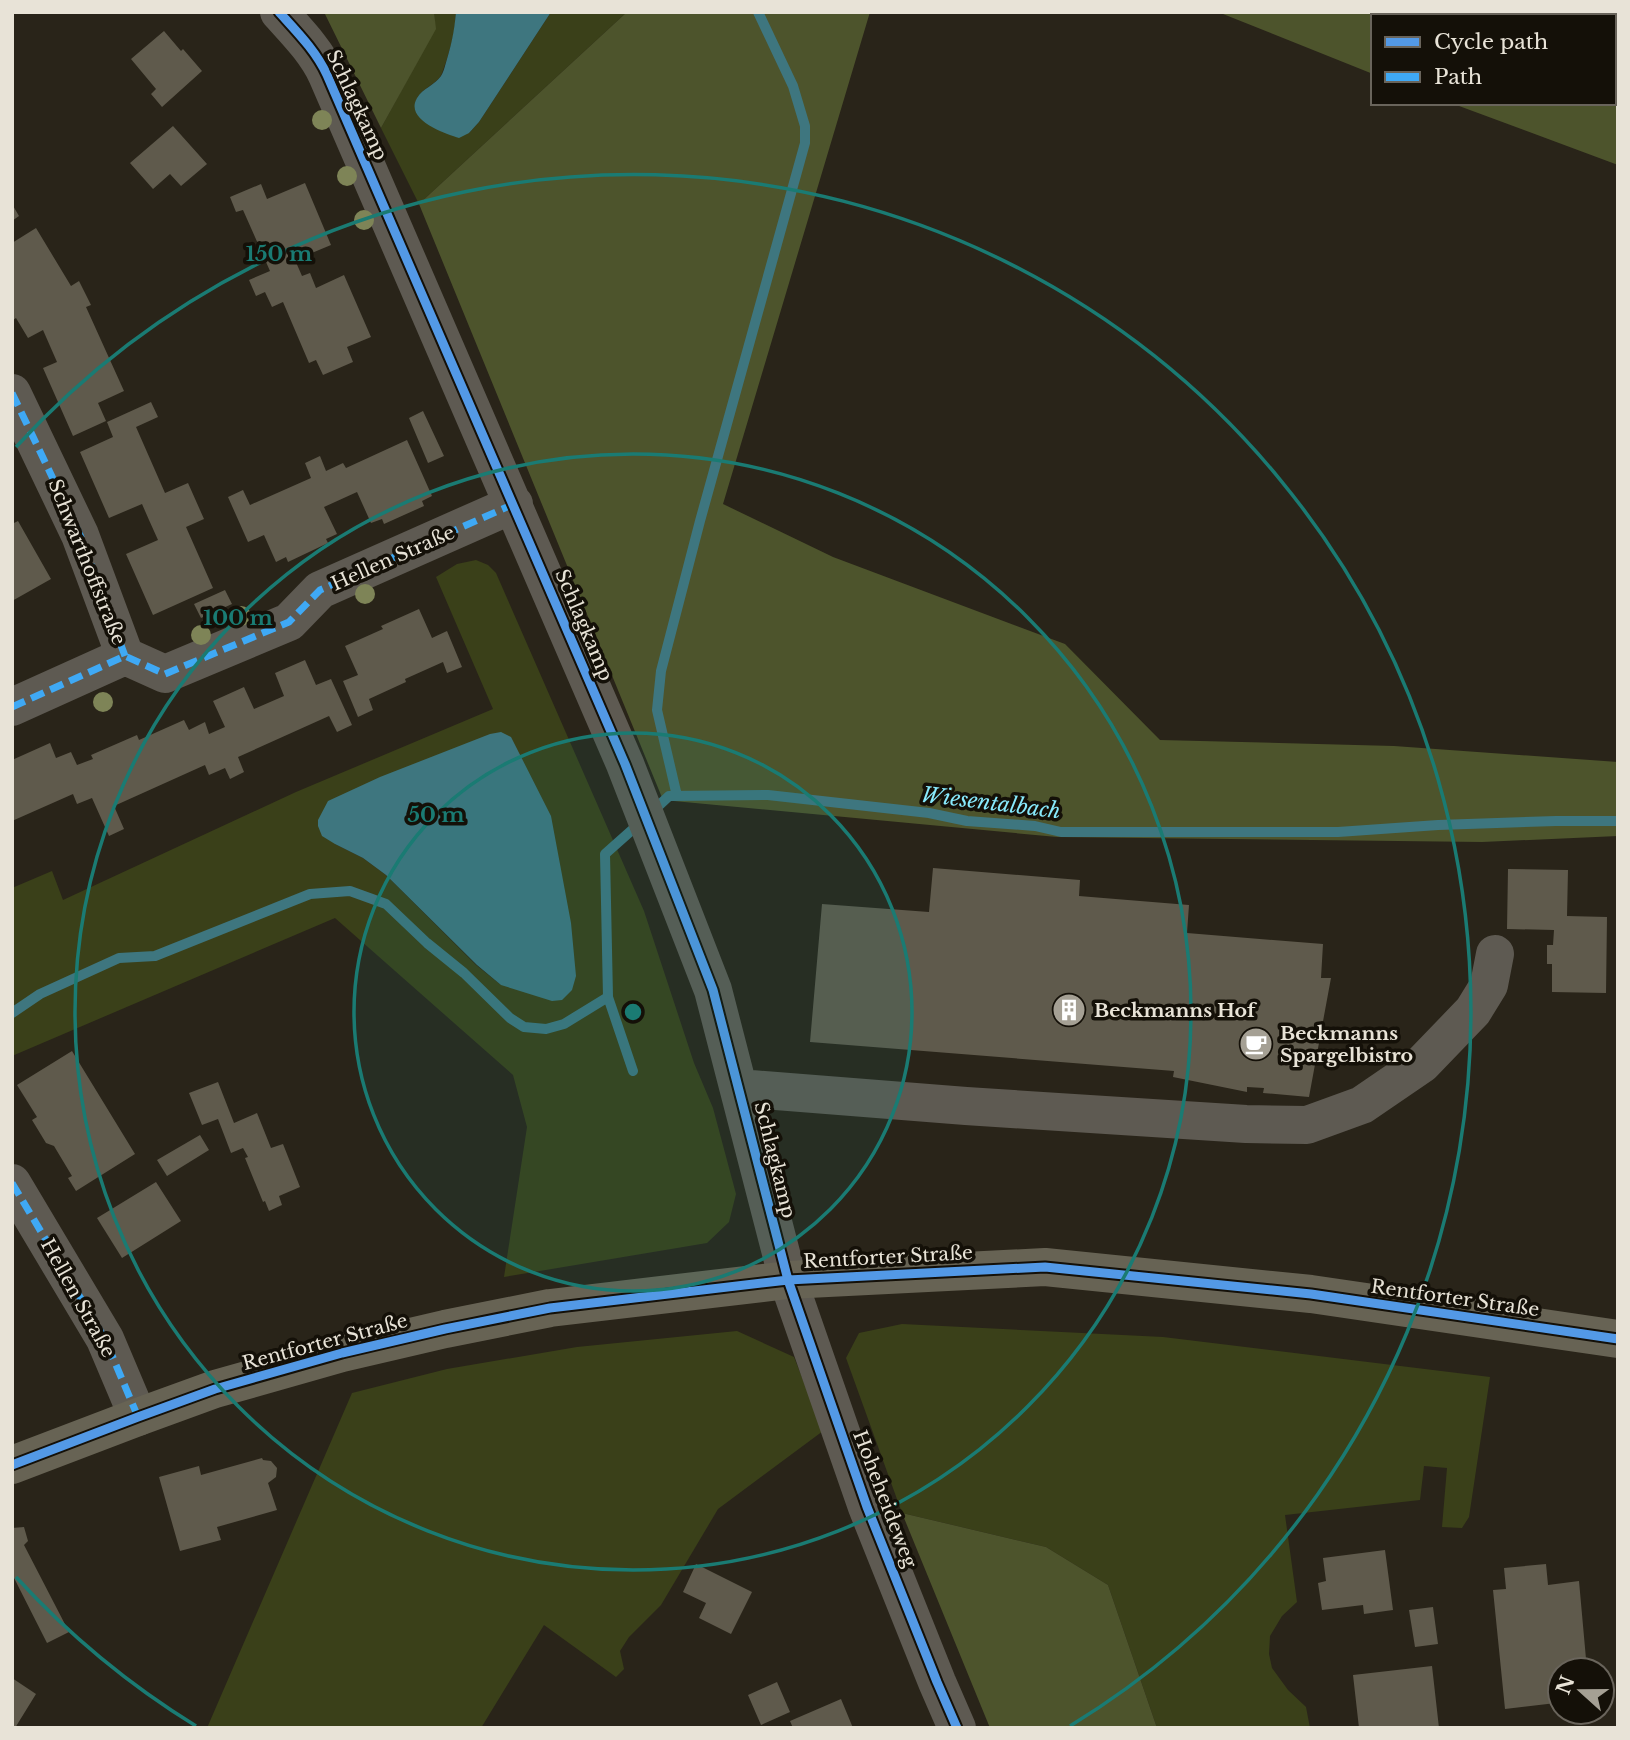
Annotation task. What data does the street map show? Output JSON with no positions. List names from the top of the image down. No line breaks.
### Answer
{"streets":{"main road":["Rentforter Straße"],"street":["Schlagkamp","Hellen Straße","Schwarthoffstraße","Hoheheideweg"]},"crossings":[["Schlagkamp","Hellen Straße"],["Schlagkamp","Rentforter Straße"],["Schlagkamp","Hoheheideweg"],["Hellen Straße","Schwarthoffstraße"],["Hellen Straße","Rentforter Straße"],["Rentforter Straße","Hoheheideweg"]],"water":["Wiesentalbach"],"places":{"building":["Beckmanns Hof"],"cafe":["Beckmanns Spargelbistro"]},"legend":["Cycle path","Path"],"north":"left","rings":["150 m","100 m","50 m"]}
